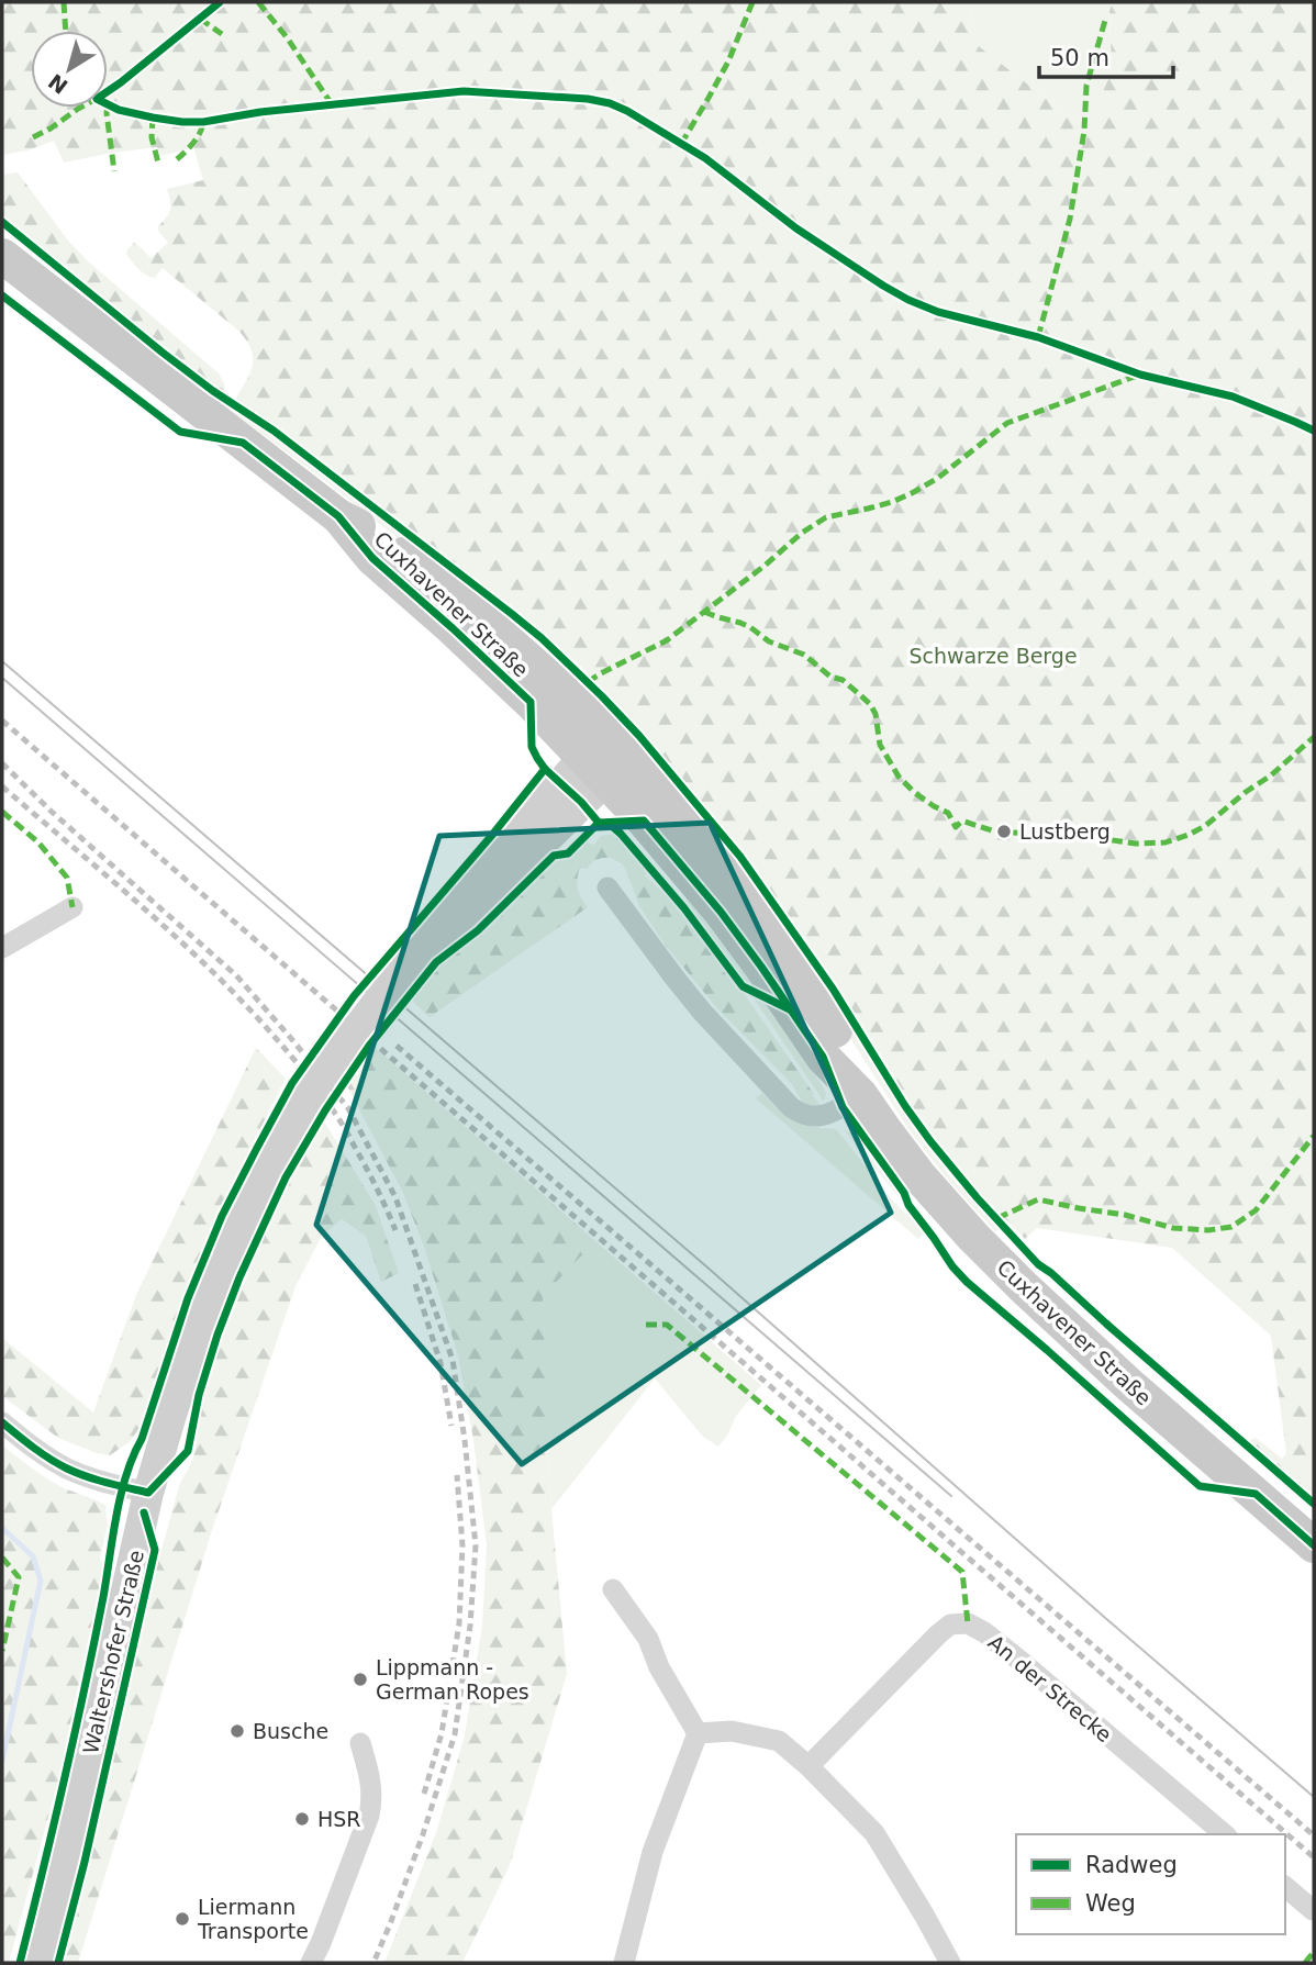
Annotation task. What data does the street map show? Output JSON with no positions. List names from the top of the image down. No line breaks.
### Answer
{"streets":{"main road":["Cuxhavener Straße","Waltershofer Straße"],"street":["An der Strecke"]},"crossings":[["Cuxhavener Straße","Waltershofer Straße"]],"parks":["Schwarze Berge"],"places":["Lustberg","Lippmann - German Ropes","Busche","HSR","Liermann Transporte"],"legend":["Radweg","Weg"],"scale_bar":"50 m","north":"bottom left"}
